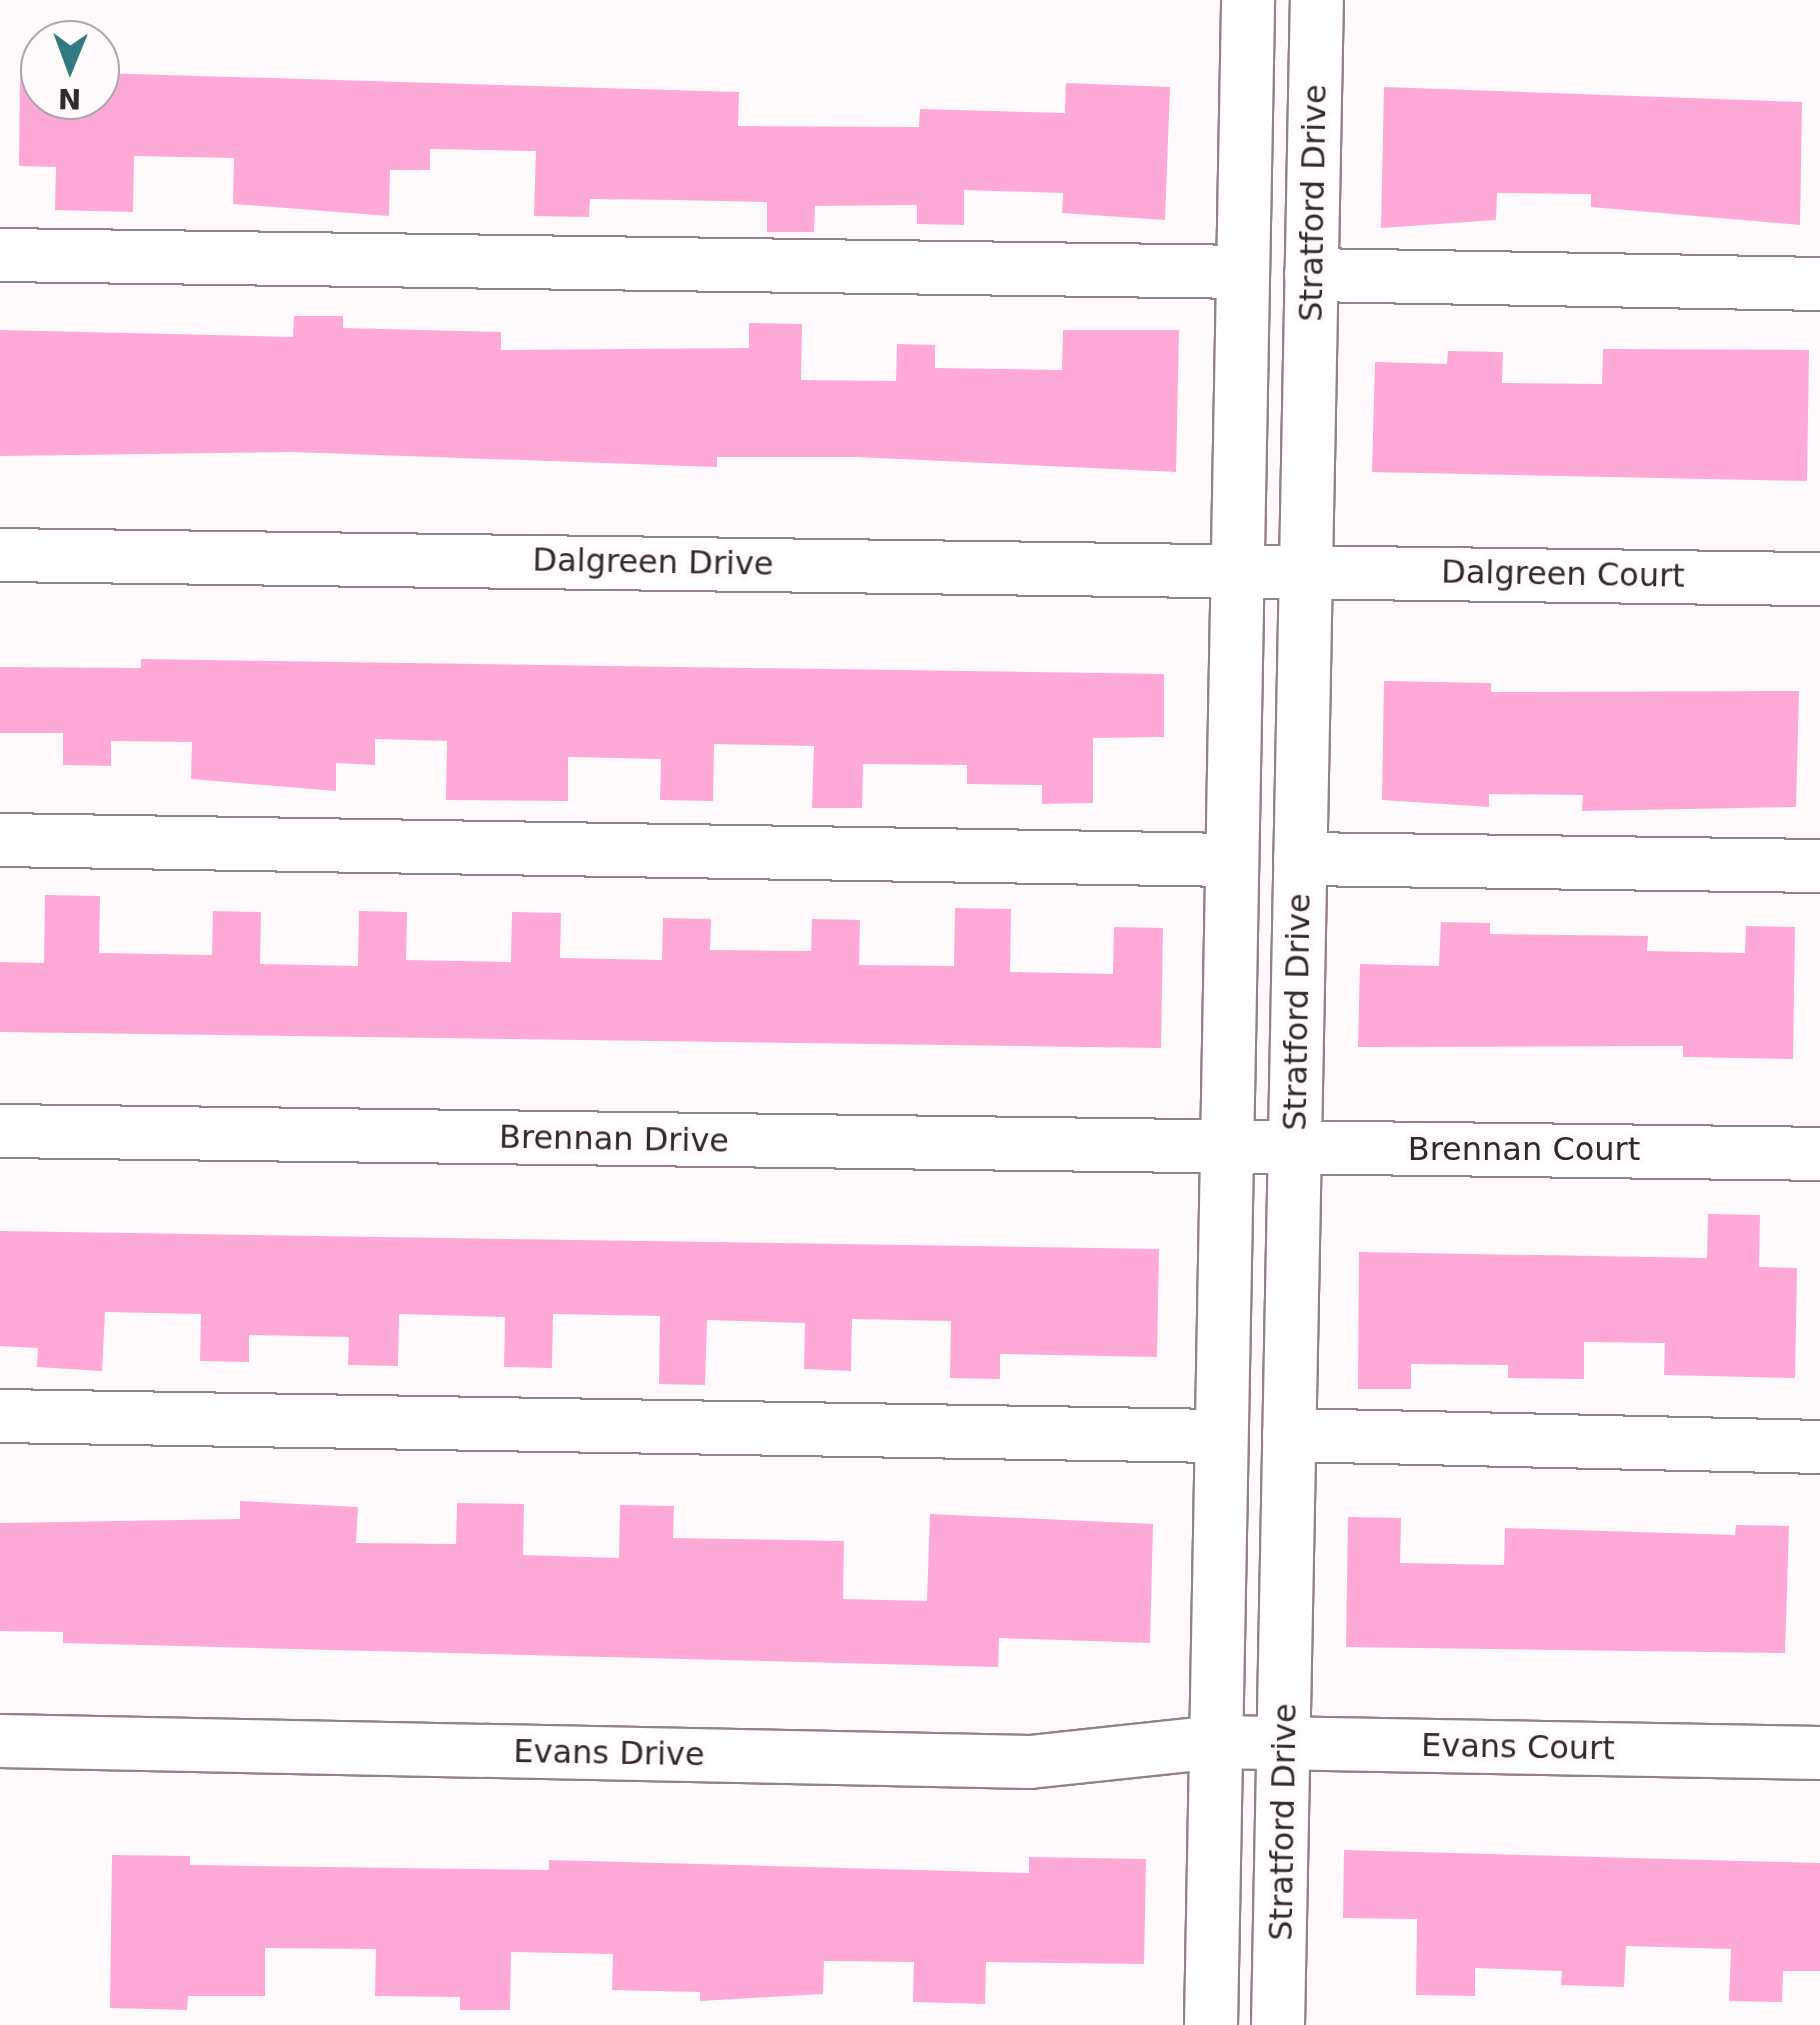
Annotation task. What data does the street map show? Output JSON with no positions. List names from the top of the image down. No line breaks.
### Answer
{"streets":{"street":["Stratford Drive","Dalgreen Drive","Dalgreen Court","Brennan Drive","Brennan Court","Evans Court","Evans Drive"]},"crossings":[["Stratford Drive","Dalgreen Drive"],["Stratford Drive","Dalgreen Court"],["Stratford Drive","Brennan Drive"],["Stratford Drive","Brennan Court"],["Stratford Drive","Evans Court"],["Stratford Drive","Evans Drive"],["Dalgreen Drive","Dalgreen Court"],["Brennan Drive","Brennan Court"],["Evans Court","Evans Drive"]],"north":"bottom"}
